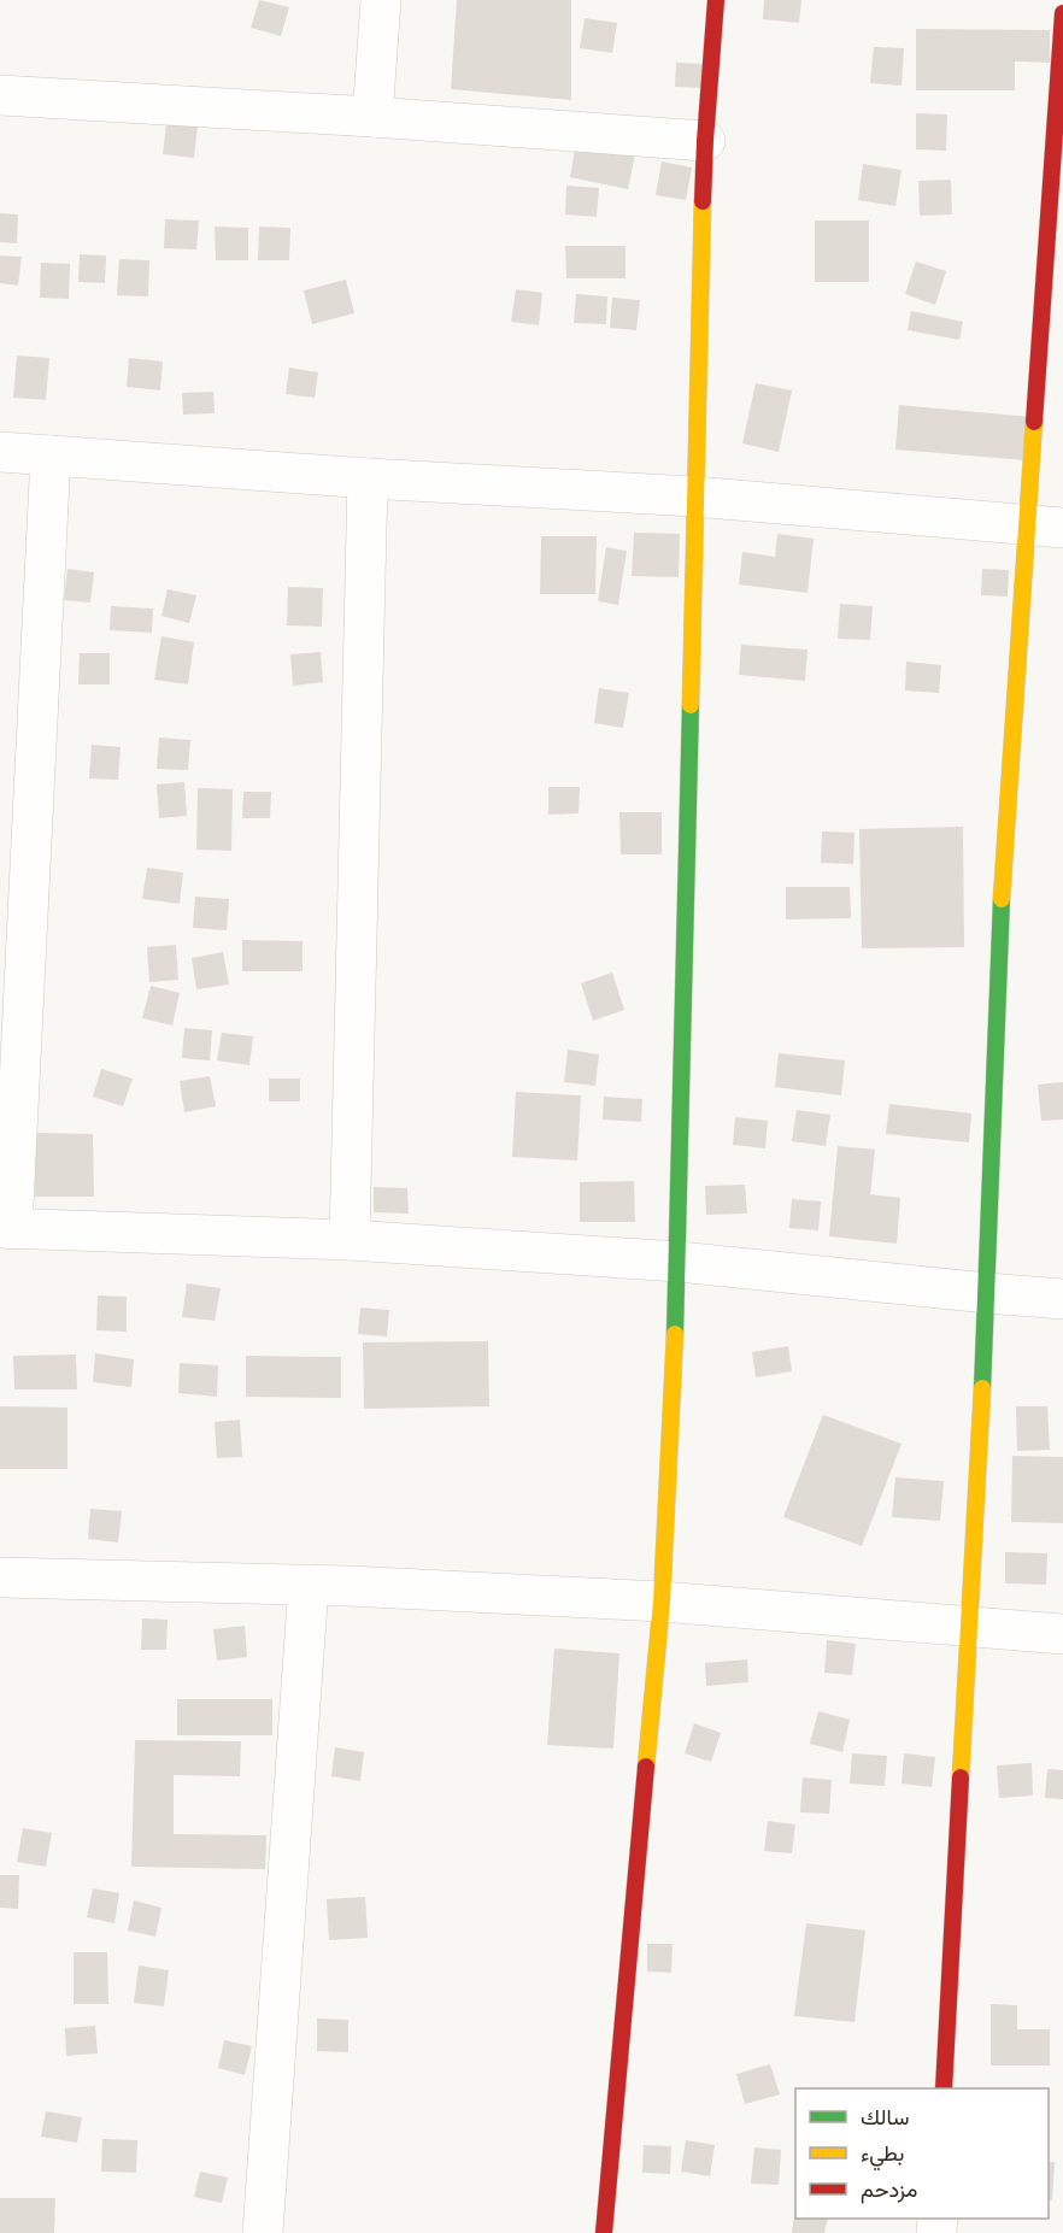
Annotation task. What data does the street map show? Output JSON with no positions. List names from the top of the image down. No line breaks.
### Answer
{"legend":["سالك","بطيء","مزدحم"]}
